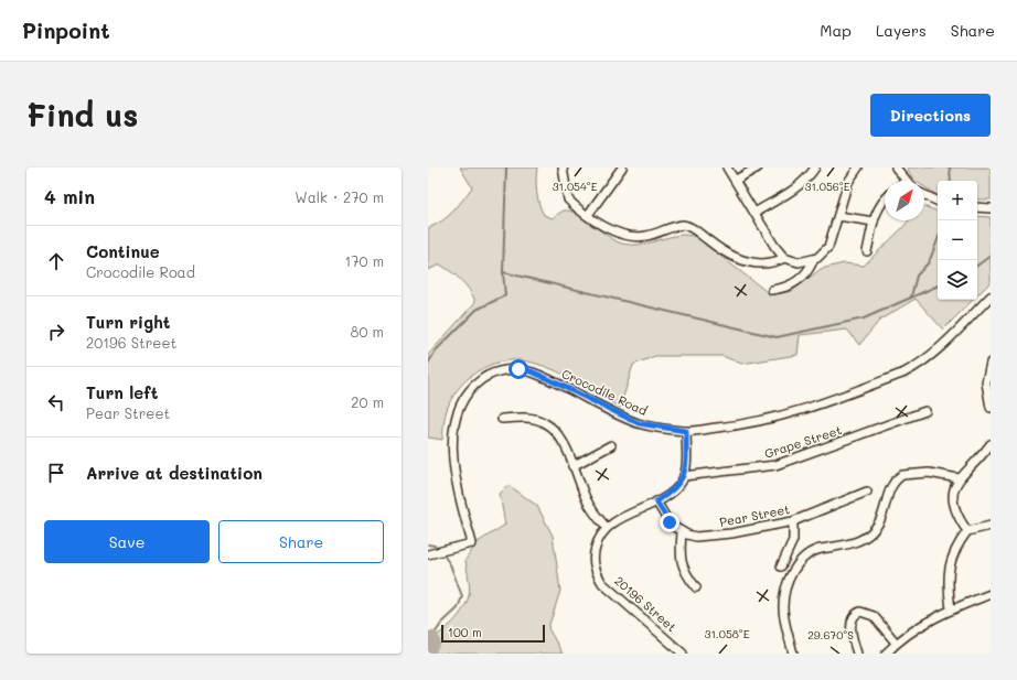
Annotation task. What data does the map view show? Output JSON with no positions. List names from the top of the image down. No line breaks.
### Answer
{"streets":{"street":["Crocodile Road","Grape Street","Pear Street","20196 Street"]},"crossings":[["Grape Street","20196 Street"]],"scale_bar":"100 m","north":"top right","page":{"header":"Pinpoint","nav":["Map","Layers","Share"],"buttons":["Directions",["Save","Share"]],"title":"Find us","heading":["4 min","Walk · 270 m"],"map_buttons":["+","−"],"list":[["Continue","Crocodile Road","170 m"],["Turn right","20196 Street","80 m"],["Turn left","Pear Street","20 m"],"Arrive at destination"],"scale":"100 m"},"coordinates":["31.054°E","31.056°E","31.058°E","29.670°S"]}
